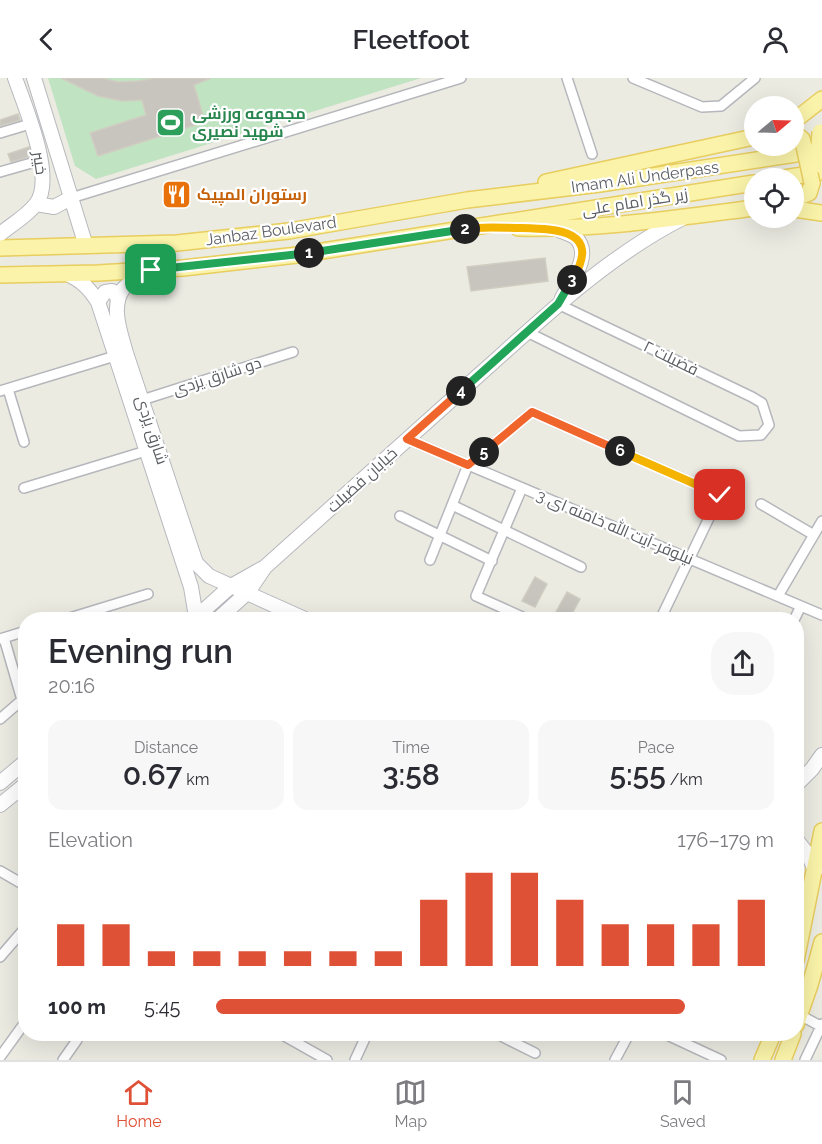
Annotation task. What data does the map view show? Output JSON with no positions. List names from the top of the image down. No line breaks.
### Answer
{"streets":{"main road":["Imam Ali Underpass","زیر گذر امام علی","Janbaz Boulevard"],"street":["خیبر","فضیلت ۲","دو شارق یزدی","شارق یزدی","خیابان فضیلت","نیلوفر-آیت الله خامنه ای 3"]},"crossings":[["خیبر","Janbaz Boulevard"],["Imam Ali Underpass","Janbaz Boulevard"],["زیر گذر امام علی","Janbaz Boulevard"],["فضیلت ۲","خیابان فضیلت"],["دو شارق یزدی","شارق یزدی"],["خیابان فضیلت","نیلوفر-آیت الله خامنه ای 3"]],"places":{"sports":["مجموعه ورزشی شهید نصیری"],"restaurant":["رستوران المپیک"]},"north":"right","page":{"header":"Fleetfoot","pins":["2","1","3","4","6","5"],"heading":["Evening run","20:16"],"stats":[["Distance","0.67 km"],["Time","3:58"],["Pace","5:55 /km"]],"chart":["Elevation","176–179 m"],"list":[{"name":"100 m","note":"5:45"}],"tabs":["Home","Map","Saved"]}}
